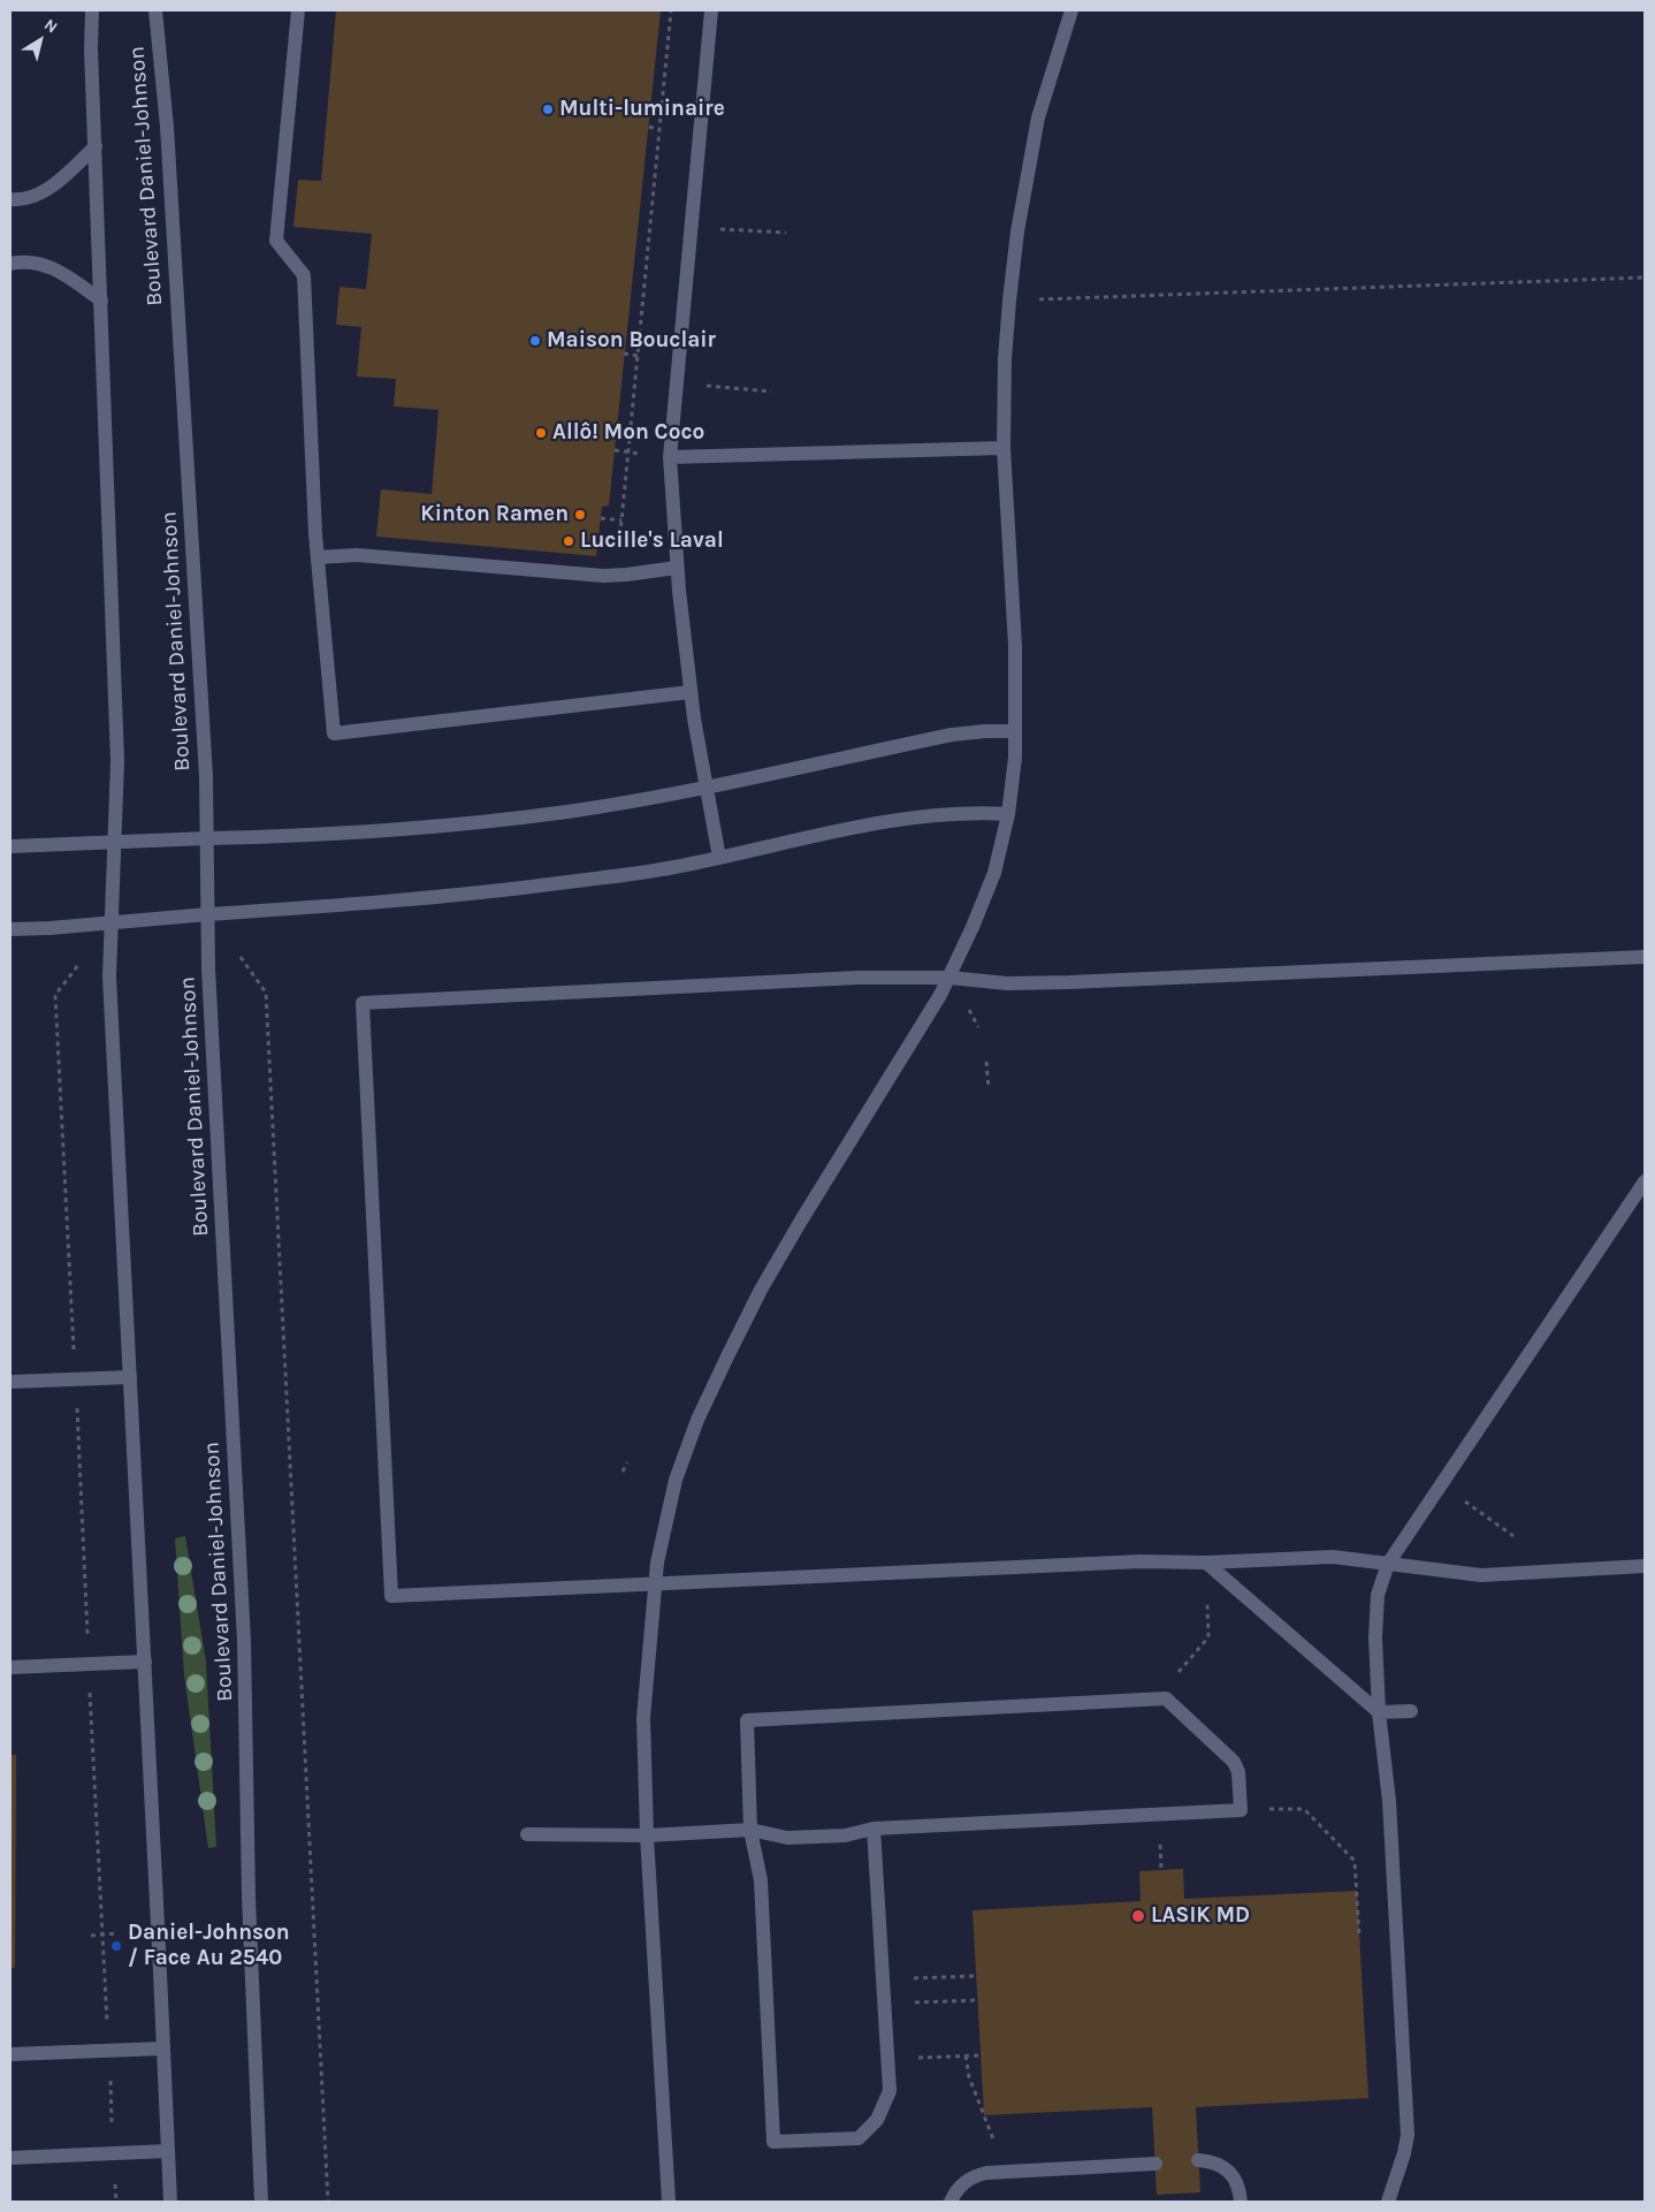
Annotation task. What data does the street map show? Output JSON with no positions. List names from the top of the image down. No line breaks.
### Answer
{"streets":{"street":["Boulevard Daniel-Johnson"]},"places":["Multi-luminaire","Maison Bouclair","Allô! Mon Coco","Kinton Ramen","Lucille's Laval","LASIK MD","Daniel-Johnson / Face Au 2540"],"north":"top right"}
